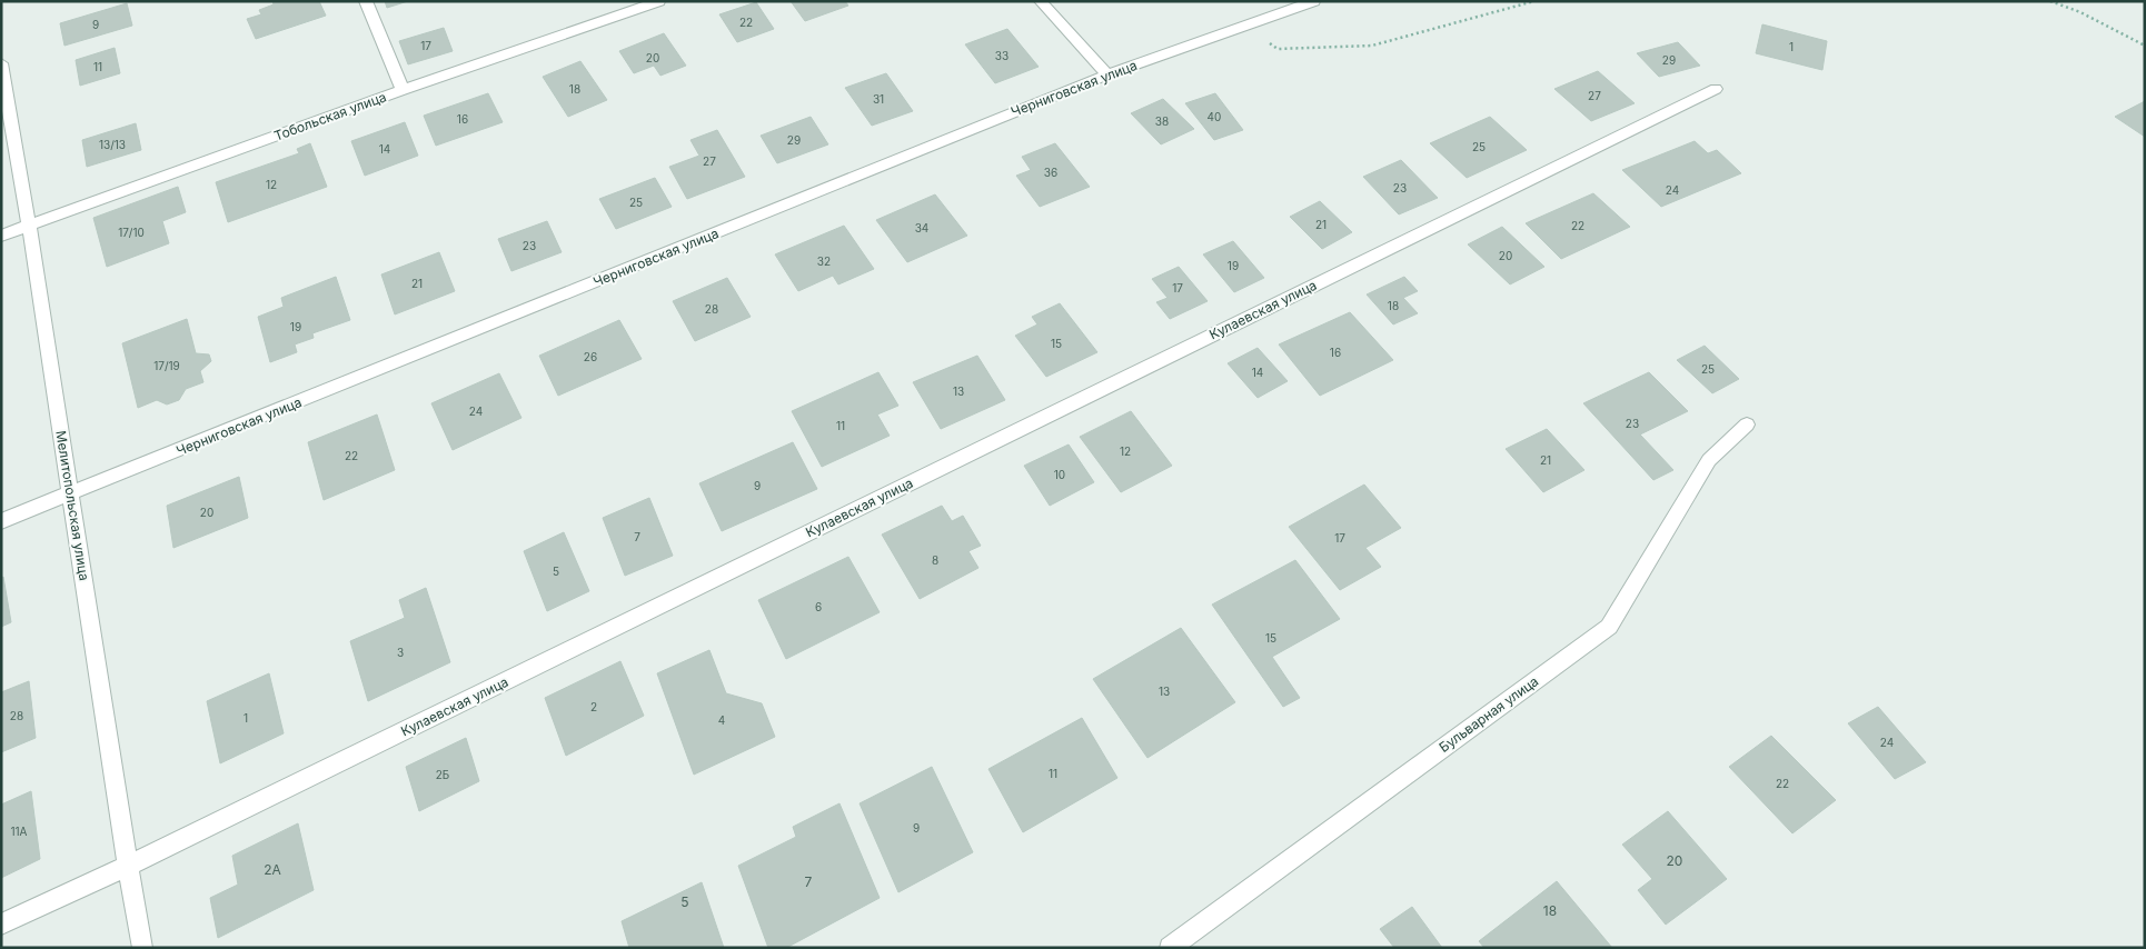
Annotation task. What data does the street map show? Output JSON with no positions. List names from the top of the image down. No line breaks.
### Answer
{"streets":{"street":["Черниговская улица","Тобольская улица","Кулаевская улица","Мелитопольская улица","Бульварная улица"]},"crossings":[["Черниговская улица","Мелитопольская улица"],["Тобольская улица","Мелитопольская улица"],["Кулаевская улица","Мелитопольская улица"]],"house_numbers":["22","9","17","1","33","20","29","11","18","27","31","40","16","38","29","13/13","25","14","27","36","12","23","24","25","21","22","34","17/10","23","20","32","19","21","17","18","28","19","15","16","26","17/19","25","14","13","24","23","11","12","22","21","10","9","20","7","17","8","5","6","15","3","13","2","28","1","4","24","11","2Б","22","9","11А","20","2А","7","5","18"]}
